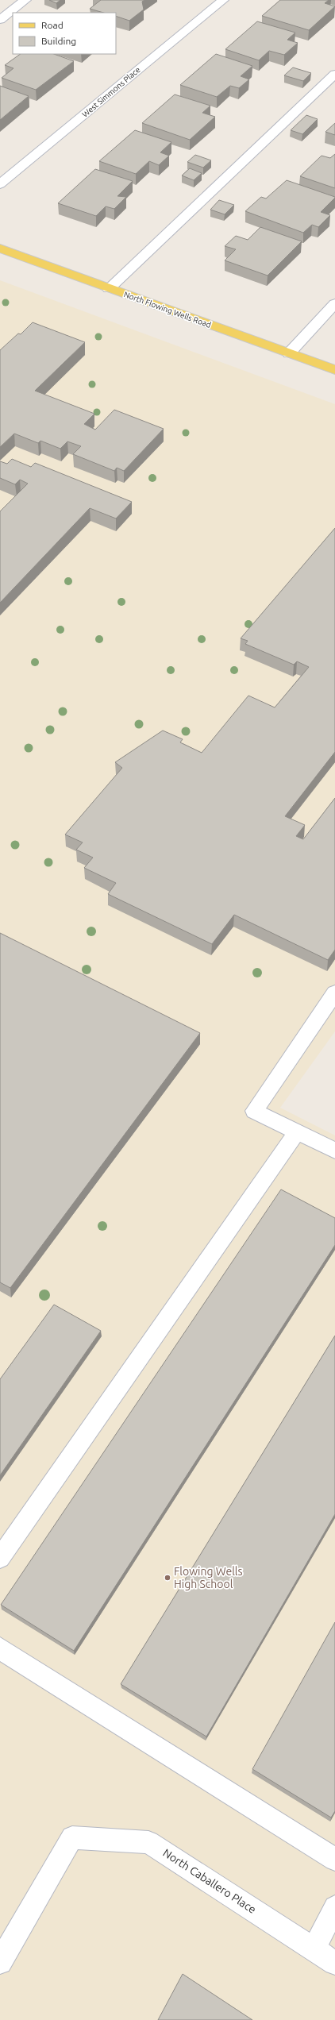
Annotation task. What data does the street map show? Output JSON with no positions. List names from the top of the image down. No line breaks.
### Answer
{"streets":{"main road":["North Flowing Wells Road"],"street":["West Simmons Place","North Caballero Place"]},"places":["Flowing Wells High School"],"legend":["Road","Building"]}
